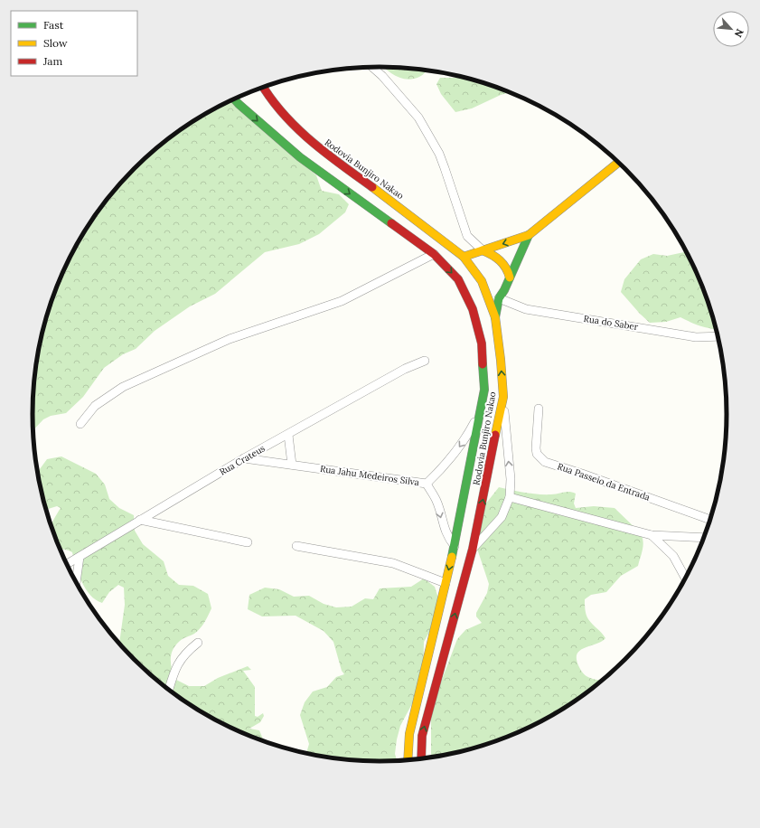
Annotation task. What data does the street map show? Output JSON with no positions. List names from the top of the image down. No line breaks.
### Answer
{"streets":{"main road":["Rodovia Bunjiro Nakao"],"street":["Rua do Saber","Rua Crateus","Rua Jahu Medeiros Silva","Rua Passeio da Entrada"]},"crossings":[["Rodovia Bunjiro Nakao","Rua Jahu Medeiros Silva"],["Rua Crateus","Rua Jahu Medeiros Silva"]],"legend":["Fast","Slow","Jam"],"north":"bottom right"}
